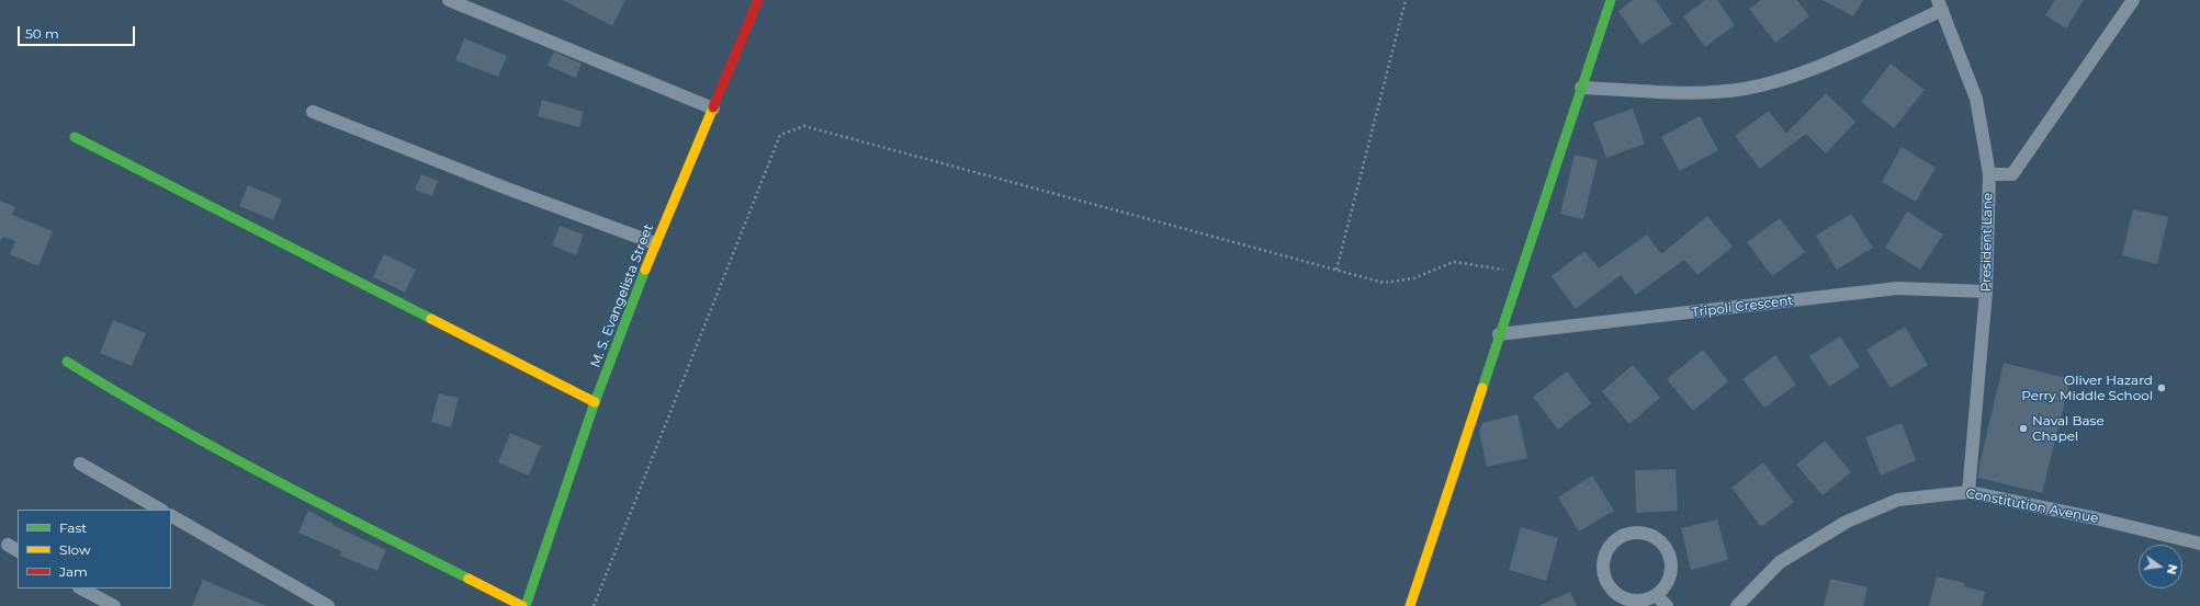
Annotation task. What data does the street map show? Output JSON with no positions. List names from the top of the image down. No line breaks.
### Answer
{"streets":{"street":["President Lane","M. S. Evangelista Street","Tripoli Crescent","Constitution Avenue"]},"crossings":[["President Lane","Tripoli Crescent"],["President Lane","Constitution Avenue"]],"places":["Oliver Hazard Perry Middle School","Naval Base Chapel"],"legend":["Fast","Slow","Jam"],"scale_bar":"50 m","north":"right"}
